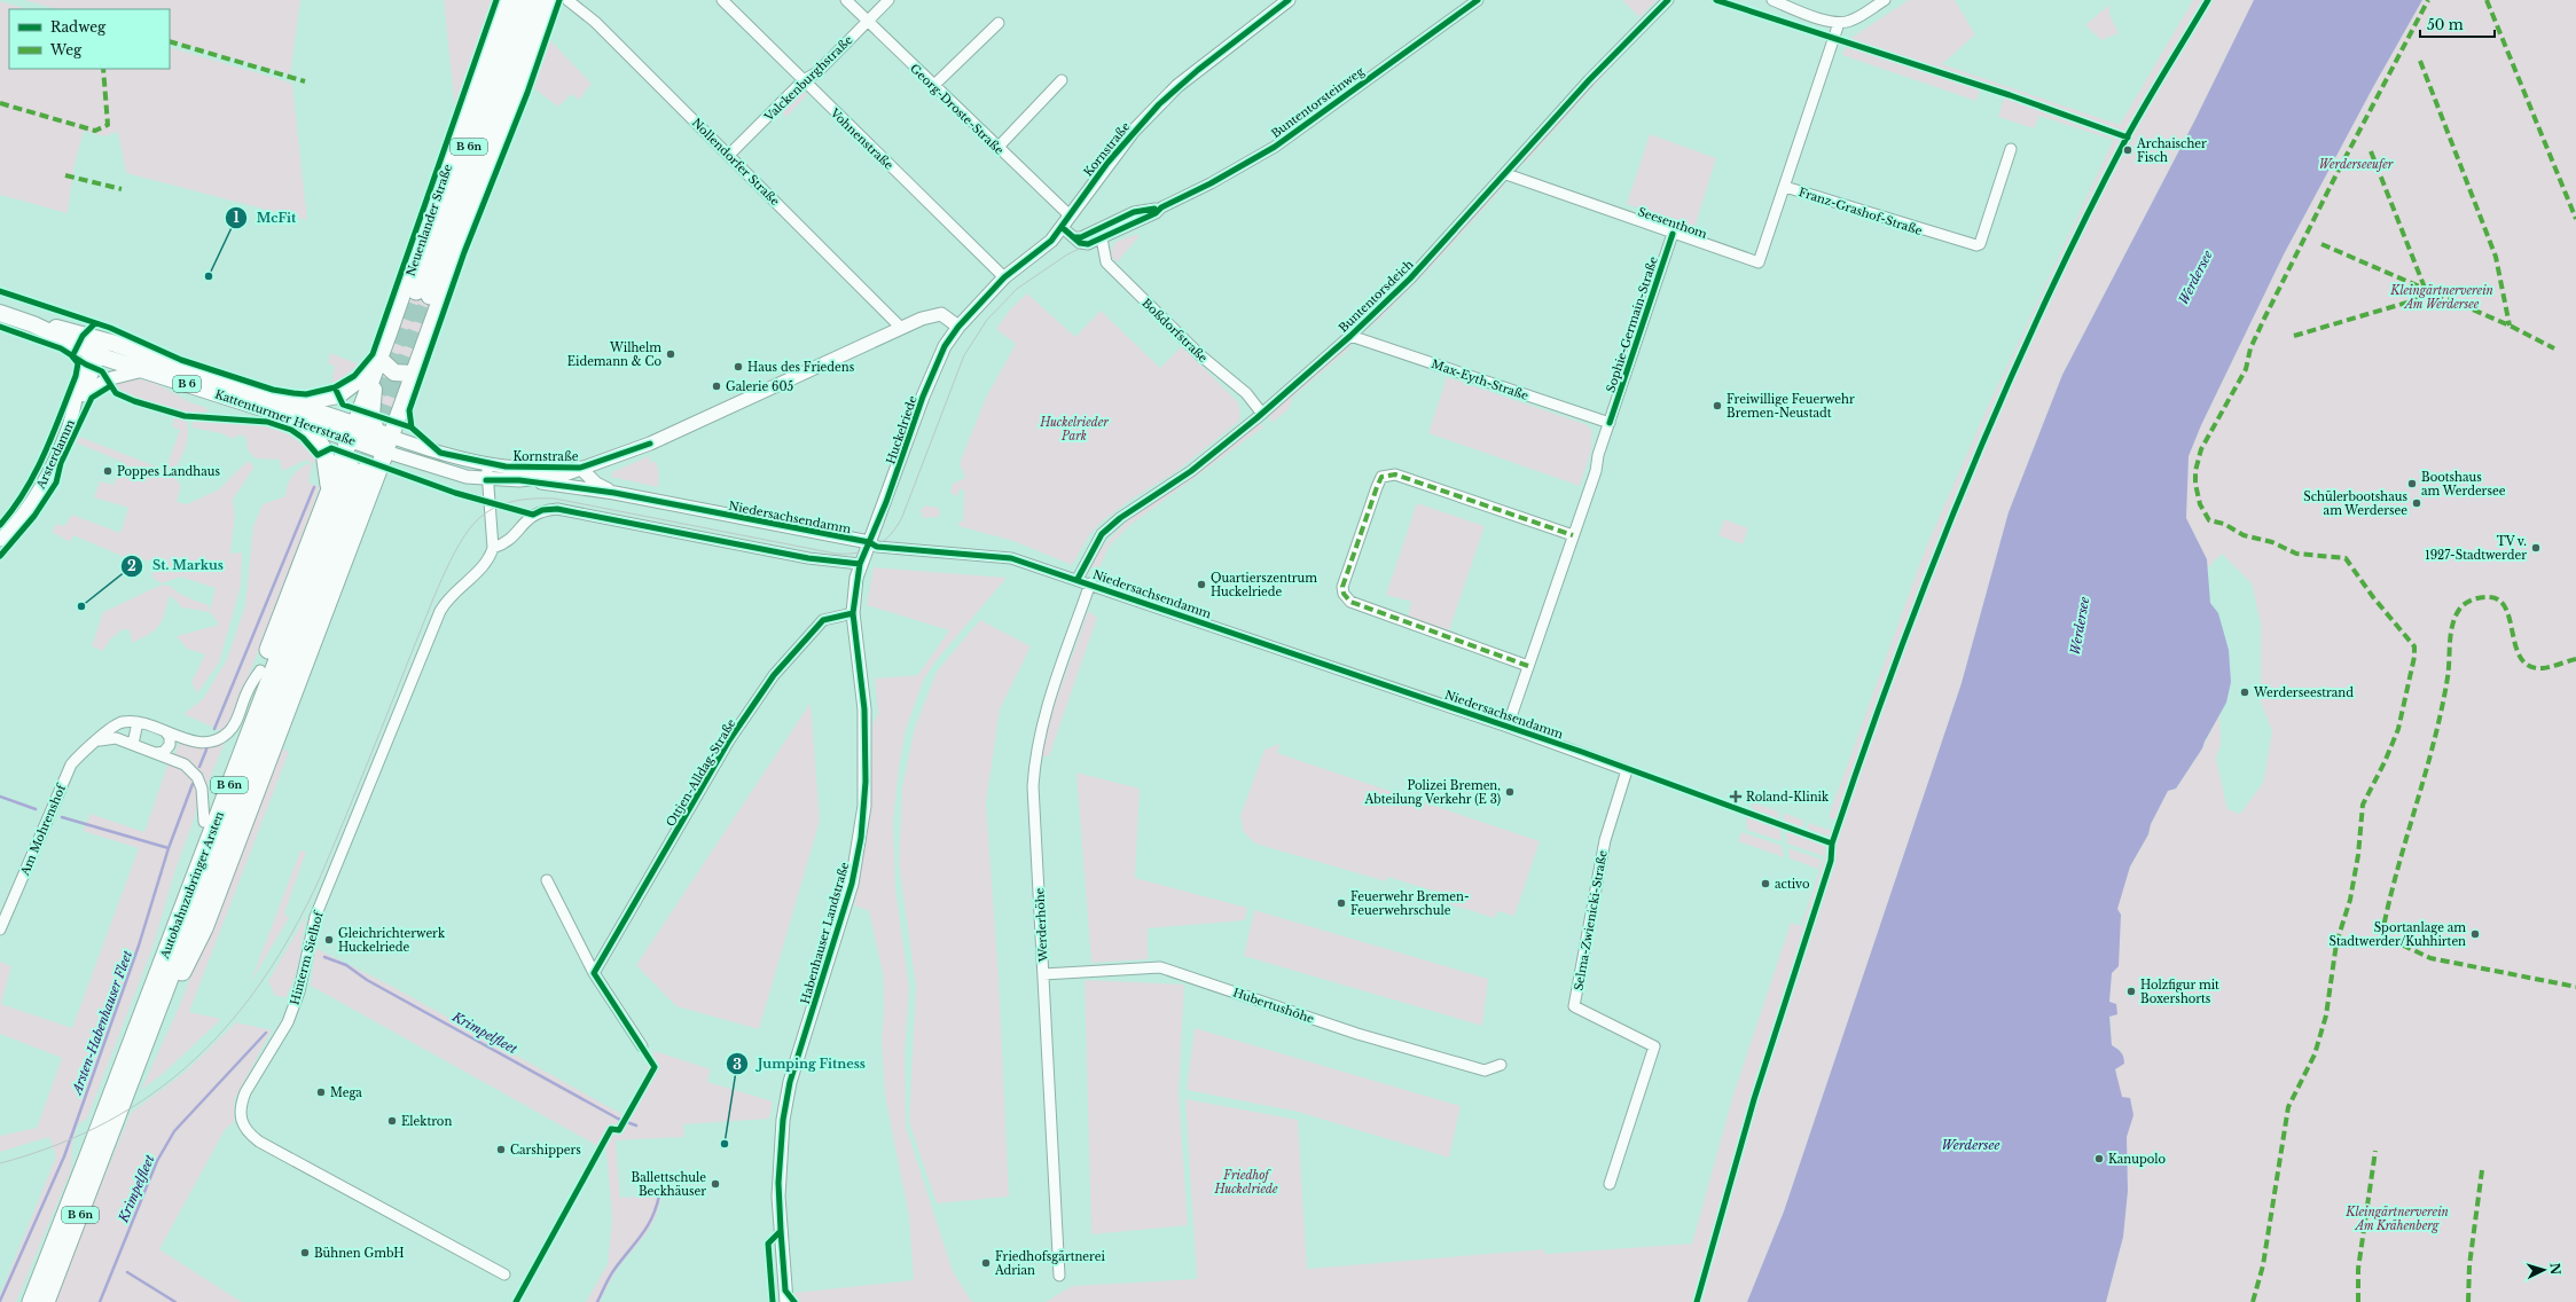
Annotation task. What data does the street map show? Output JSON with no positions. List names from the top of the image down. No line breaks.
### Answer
{"streets":{"highway":["B 6n","Neuenlander Straße","Autobahnzubringer Arsten"],"main road":["B 6","Kattenturmer Heerstraße"],"street":["Valckenburghstraße","Buntentorsteinweg","Georg-Droste-Straße","Vohnenstraße","Kornstraße","Nollendorfer Straße","Franz-Grashof-Straße","Seesenthom","Buntentorsdeich","Sophie-Germain-Straße","Boßdorfstraße","Max-Eyth-Straße","Huckelriede","Arsterdamm","Niedersachsendamm","Ottjen-Alldag-Straße","Am Mohrenshof","Selma-Zwienicki-Straße","Werderhöhe","Habenhauser Landstraße","Hinterm Sielhof","Hubertushöhe"]},"crossings":[["Valckenburghstraße","Georg-Droste-Straße"],["Valckenburghstraße","Vohnenstraße"],["Valckenburghstraße","Nollendorfer Straße"],["Buntentorsteinweg","Kornstraße"],["Buntentorsteinweg","Boßdorfstraße"],["Georg-Droste-Straße","Kornstraße"],["Vohnenstraße","Kornstraße"],["Kornstraße","Nollendorfer Straße"],["Kornstraße","Kattenturmer Heerstraße"],["Kornstraße","Huckelriede"],["Kornstraße","Niedersachsendamm"],["Franz-Grashof-Straße","Seesenthom"],["Neuenlander Straße","B 6"],["Neuenlander Straße","Kattenturmer Heerstraße"],["Seesenthom","Buntentorsdeich"],["Seesenthom","Sophie-Germain-Straße"],["Buntentorsdeich","Boßdorfstraße"],["Buntentorsdeich","Max-Eyth-Straße"],["Buntentorsdeich","Niedersachsendamm"],["Sophie-Germain-Straße","Max-Eyth-Straße"],["Sophie-Germain-Straße","Niedersachsendamm"],["Max-Eyth-Straße","Niedersachsendamm"],["B 6","Kattenturmer Heerstraße"],["Kattenturmer Heerstraße","Arsterdamm"],["Huckelriede","Niedersachsendamm"],["Huckelriede","Habenhauser Landstraße"],["Niedersachsendamm","Selma-Zwienicki-Straße"],["Niedersachsendamm","Werderhöhe"],["Niedersachsendamm","Habenhauser Landstraße"],["Ottjen-Alldag-Straße","Habenhauser Landstraße"],["Werderhöhe","Hubertushöhe"]],"water":["Werdersee","Arsten-Habenhauser Fleet","Krimpelfleet"],"parks":["Werderseeufer","Kleingärtnerverein Am Werdersee","Huckelrieder Park","Friedhof Huckelriede","Kleingärtnerverein Am Krähenberg"],"places":{"other":["Archaischer Fisch","McFit","Wilhelm Eidemann & Co","Haus des Friedens","Galerie 605","Freiwillige Feuerwehr Bremen-Neustadt","Poppes Landhaus","Bootshaus am Werdersee","Schülerbootshaus am Werdersee","TV v. 1927-Stadtwerder","Quartierszentrum Huckelriede","St. Markus","Werderseestrand","Polizei Bremen, Abteilung Verkehr (E 3)","activo","Feuerwehr Bremen- Feuerwehrschule","Sportanlage am Stadtwerder/Kuhhirten","Gleichrichterwerk Huckelriede","Holzfigur mit Boxershorts","Mega","Elektron","Jumping Fitness","Carshippers","Kanupolo","Ballettschule Beckhäuser","Bühnen GmbH","Friedhofsgärtnerei Adrian"],"health":["Roland-Klinik"]},"legend":["Radweg","Weg"],"scale_bar":"50 m","north":"right"}
